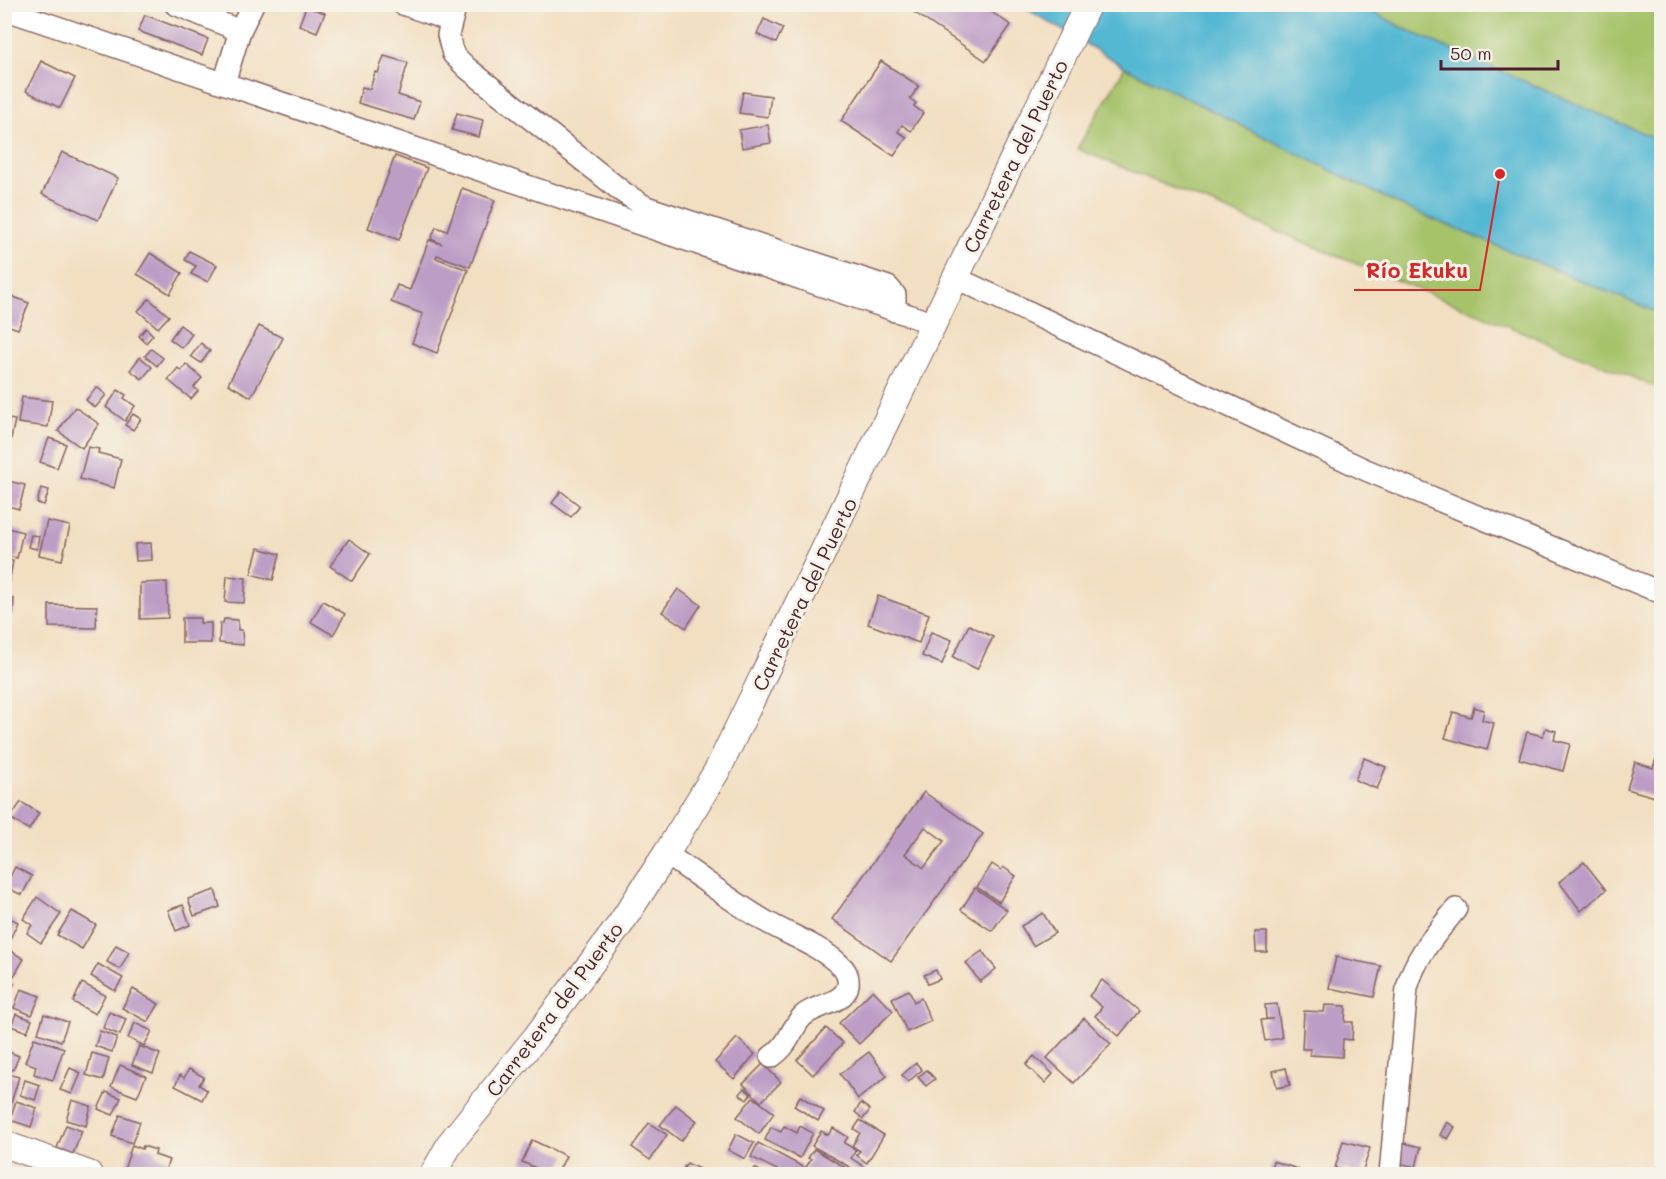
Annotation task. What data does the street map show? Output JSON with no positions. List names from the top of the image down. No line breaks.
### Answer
{"streets":{"main road":["Carretera del Puerto"]},"places":["Río Ekuku"],"scale_bar":"50 m"}
